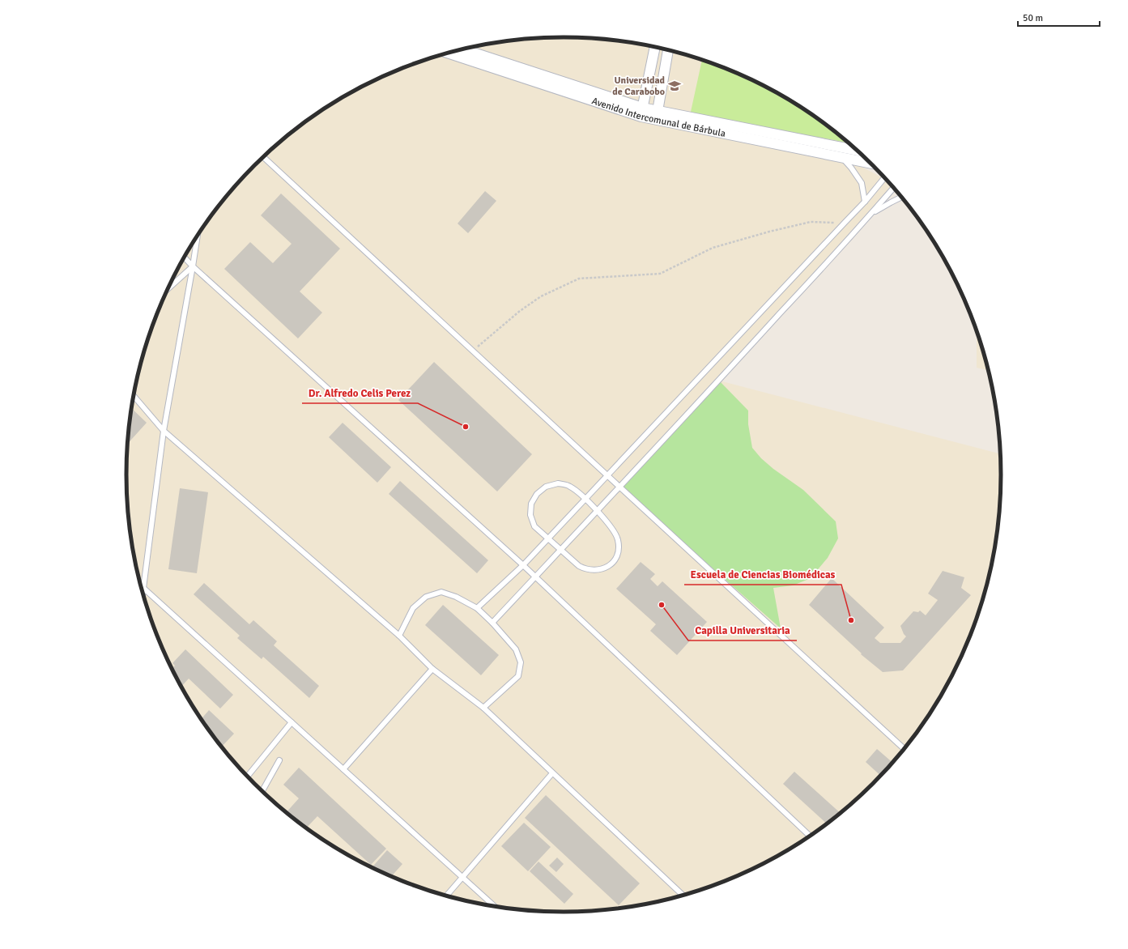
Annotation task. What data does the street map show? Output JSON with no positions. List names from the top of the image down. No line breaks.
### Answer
{"streets":{"street":["Avenido Intercomunal de Bárbula"]},"places":{"school or university":["Universidad de Carabobo"],"other":["Dr. Alfredo Celis Perez","Capilla Universitaria","Escuela de Ciencias Biomédicas"]},"scale_bar":"50 m"}
